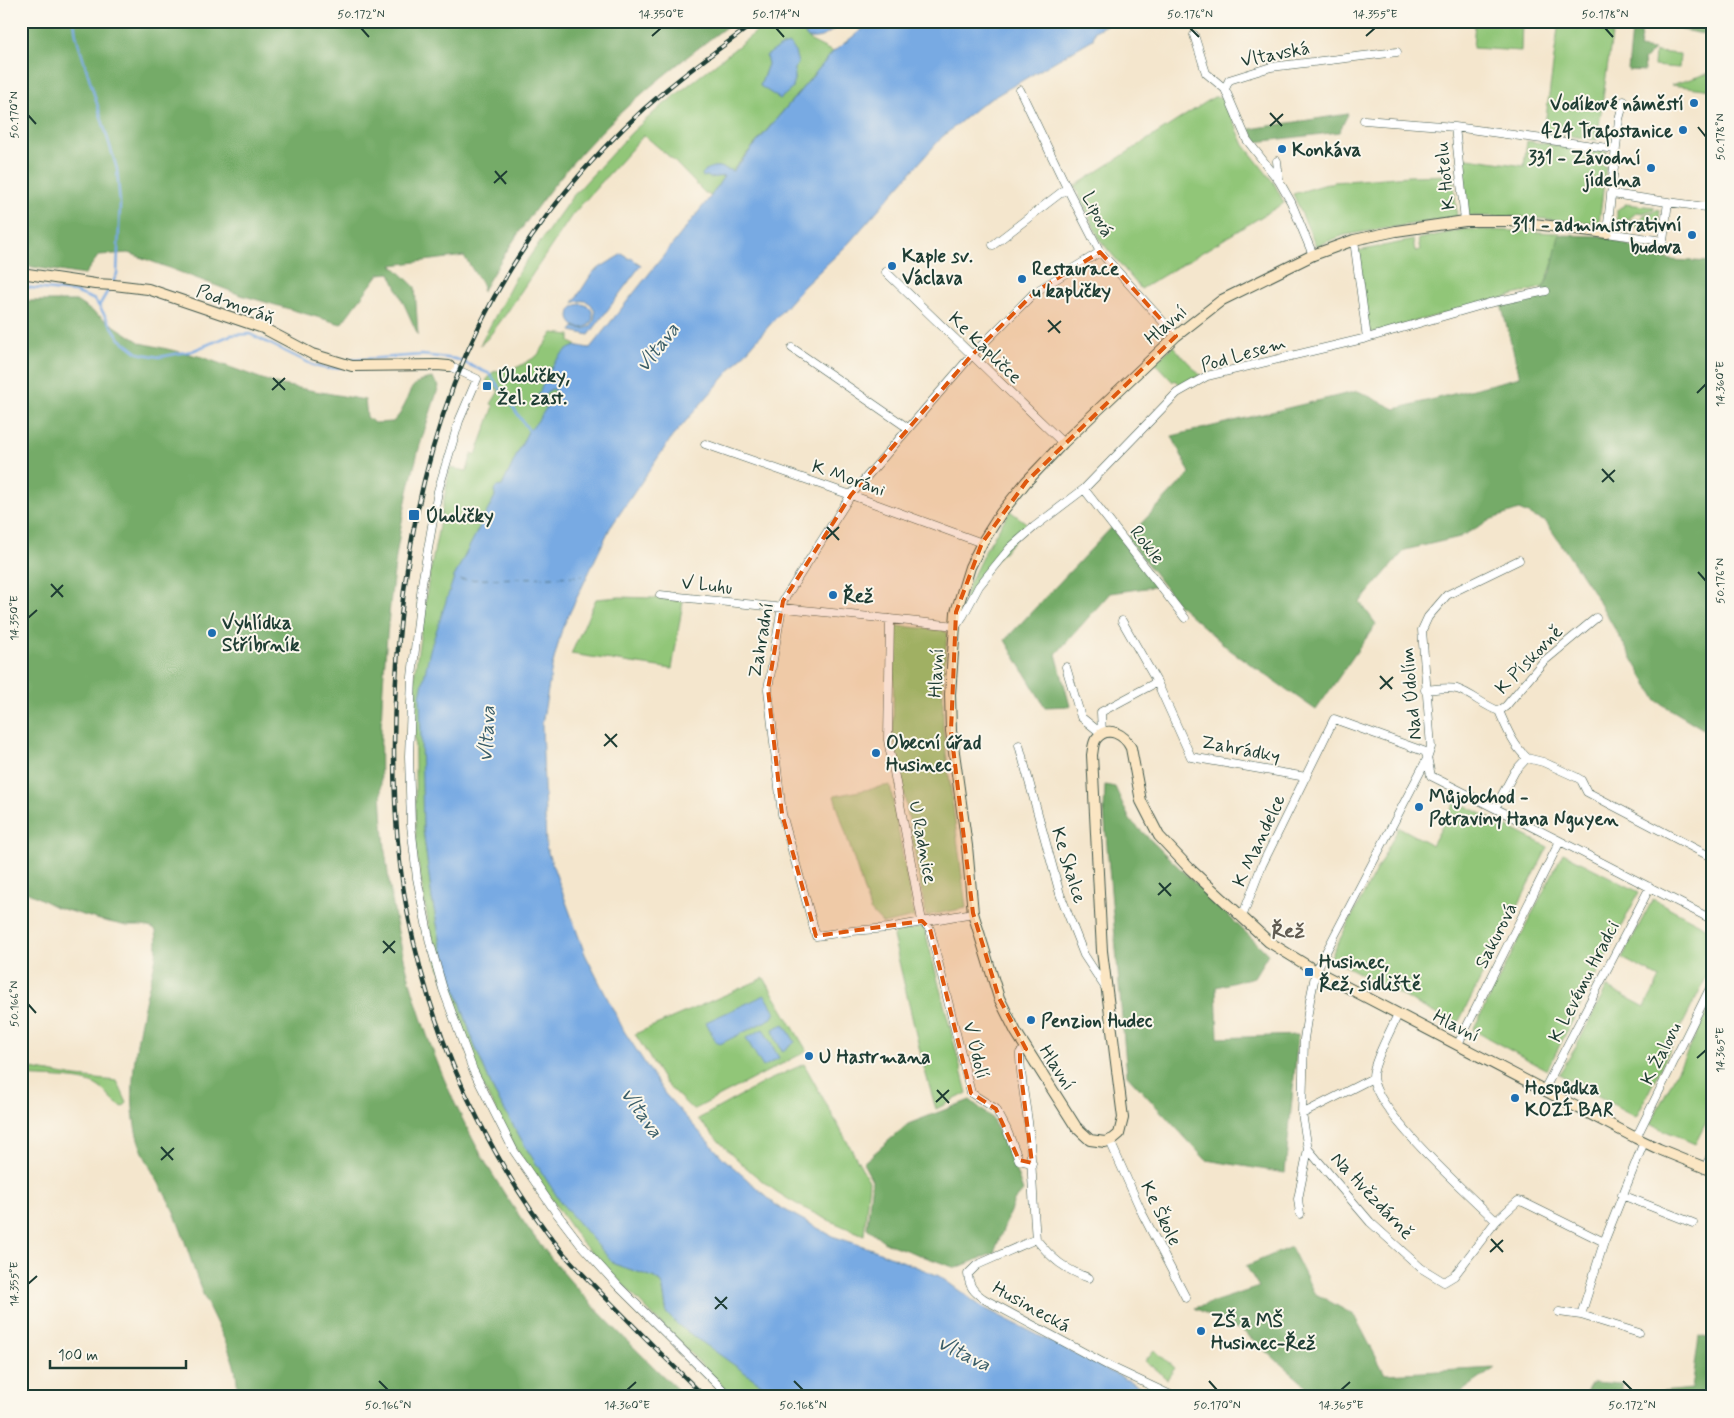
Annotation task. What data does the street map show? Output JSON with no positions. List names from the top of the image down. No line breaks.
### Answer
{"streets":{"street":["Vltavská","K Hotelu","Lipová","Podmoráň","Hlavní","Ke Kapličce","Pod Lesem","K Moráni","Rokle","V Luhu","Zahradní","K Pískovně","Nad Údolím","Zahrádky","K Mandelce","U Radnice","Ke Skalce","Sakurová","K Levému Hradci","V Údolí","K Žalovu","Na Hvězdárně","Ke Škole","Husinecká"]},"crossings":[["K Hotelu","Hlavní"],["Lipová","Hlavní"],["Lipová","Zahradní"],["Hlavní","Ke Kapličce"],["Hlavní","Pod Lesem"],["Hlavní","K Moráni"],["Hlavní","V Luhu"],["Hlavní","Zahradní"],["Hlavní","Nad Údolím"],["Hlavní","K Mandelce"],["Hlavní","Sakurová"],["Hlavní","K Levému Hradci"],["Hlavní","K Žalovu"],["Hlavní","Na Hvězdárně"],["Hlavní","Ke Škole"],["Ke Kapličce","Zahradní"],["Pod Lesem","Rokle"],["Pod Lesem","V Luhu"],["K Moráni","Zahradní"],["V Luhu","Zahradní"],["V Luhu","U Radnice"],["Zahradní","U Radnice"],["Zahradní","V Údolí"],["K Pískovně","Nad Údolím"],["Nad Údolím","Na Hvězdárně"],["Zahrádky","K Mandelce"],["U Radnice","V Údolí"]],"districts":["Řež"],"water":["Vltava"],"places":{"other":["Vodíkové náměstí","424 Trafostanice","Konkáva","331 - Závodní jídelna","311 - administrativní budova","Kaple sv. Václava","Restaurace u kapličky","Řež","Vyhlídka Stříbrník","Obecní úřad Husinec","Můjobchod - Potraviny Hana Nguyen","Penzion Hudec","U Hastrmana","Hospůdka KOZÍ BAR","ZŠ a MŠ Husinec-Řež"],"transit":["Úholičky, Žel. zast.","Úholičky","Husinec, Řež, sídliště"]},"scale_bar":"100 m","coordinates":["50.172°N","14.350°E","50.174°N","50.176°N","14.355°E","50.178°N","50.170°N","14.360°E","50.166°N","14.365°E","50.168°N"]}
